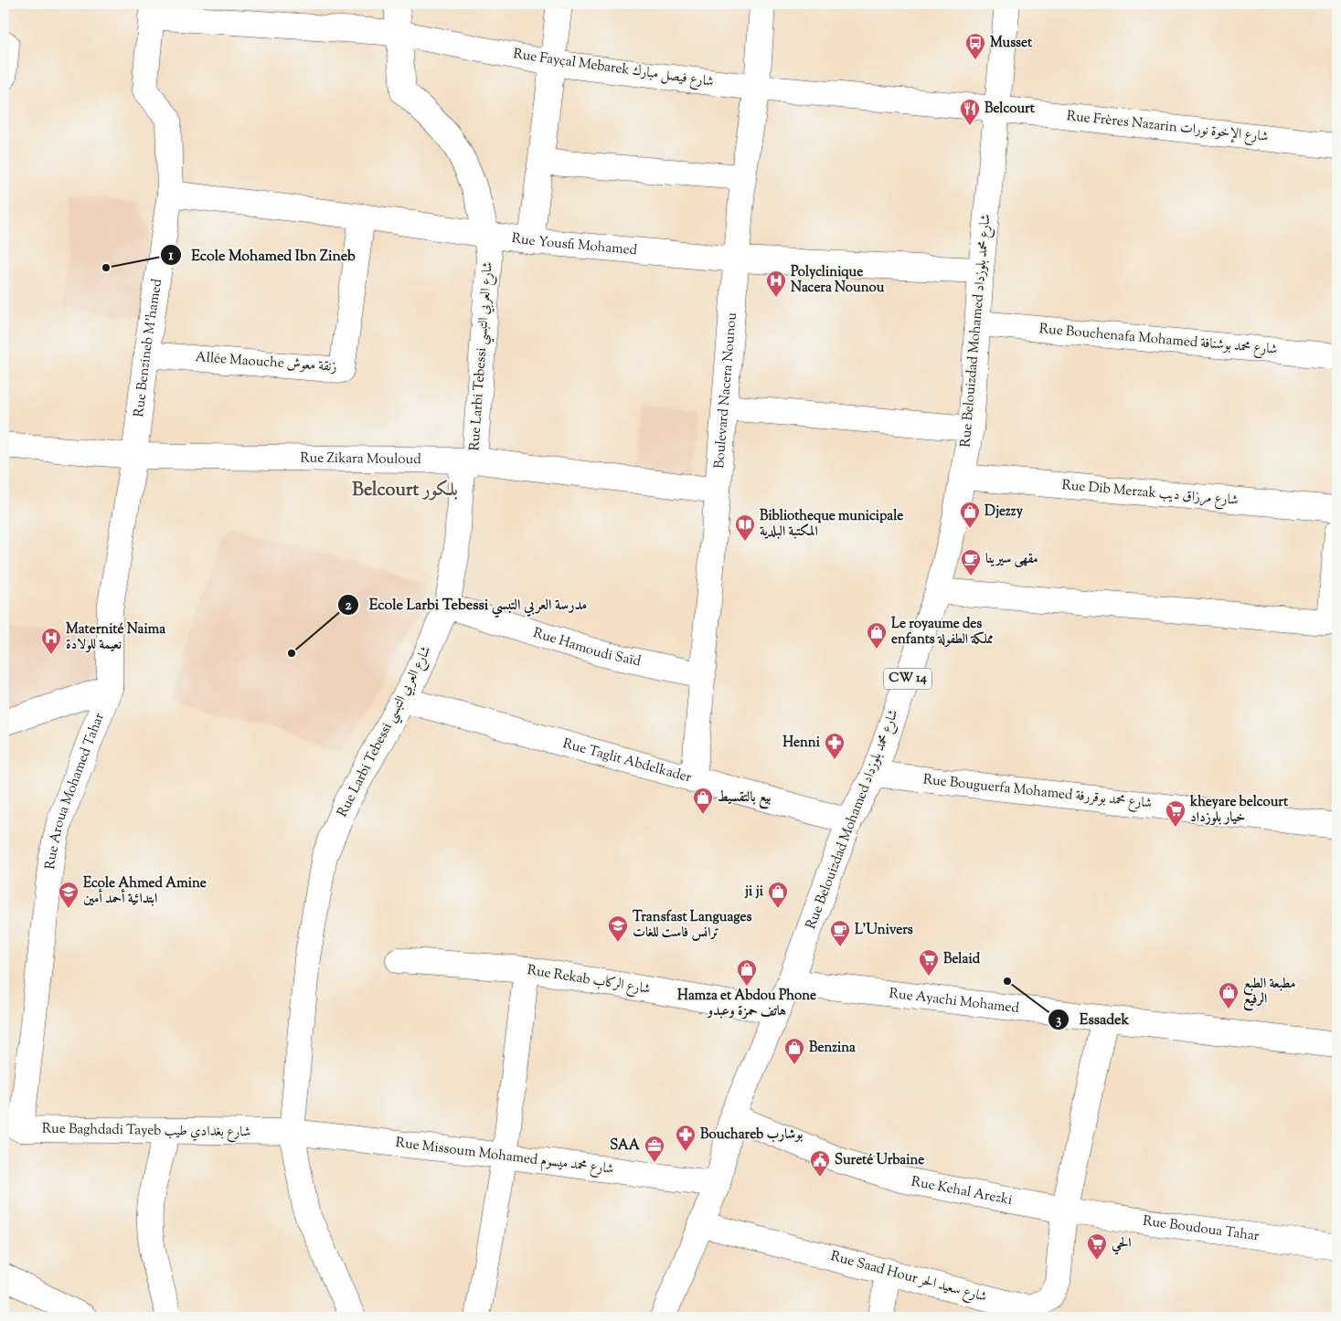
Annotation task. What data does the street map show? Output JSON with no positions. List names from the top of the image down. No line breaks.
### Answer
{"streets":{"street":["Rue Fayçal Mebarek شارع فيصل مبارك","Rue Frères Nazarin شارع الإخوة نورات","Rue Yousfi Mohamed","Rue Belouizdad Mohamed شارع محمد بلوزداد","Rue Bouchenafa Mohamed شارع محمد بوشنافة","Rue Benzineb M'hamed","Rue Larbi Tebessi شارع العربي التبسي","Allée Maouche زنقة معوش","Boulevard Nacera Nounou","Rue Zikara Mouloud","Rue Dib Merzak شارع مرزاق ديب","Rue Hamoudi Saïd","CW 14","Rue Taglit Abdelkader","Rue Aroua Mohamed Tahar","Rue Bouguerfa Mohamed شارع محمد بوقررفة","Rue Rekab شارع الركاب","Rue Ayachi Mohamed","Rue Baghdadi Tayeb شارع بغدادي طيب","Rue Missoum Mohamed شارع محمد ميسوم","Rue Kehal Arezki","Rue Boudoua Tahar","Rue Saad Hour شارع سعيد الحر"]},"crossings":[["Rue Fayçal Mebarek شارع فيصل مبارك","Rue Frères Nazarin شارع الإخوة نورات"],["Rue Fayçal Mebarek شارع فيصل مبارك","Rue Belouizdad Mohamed شارع محمد بلوزداد"],["Rue Fayçal Mebarek شارع فيصل مبارك","Rue Benzineb M'hamed"],["Rue Fayçal Mebarek شارع فيصل مبارك","Rue Larbi Tebessi شارع العربي التبسي"],["Rue Fayçal Mebarek شارع فيصل مبارك","Boulevard Nacera Nounou"],["Rue Frères Nazarin شارع الإخوة نورات","Rue Belouizdad Mohamed شارع محمد بلوزداد"],["Rue Yousfi Mohamed","Rue Belouizdad Mohamed شارع محمد بلوزداد"],["Rue Yousfi Mohamed","Rue Benzineb M'hamed"],["Rue Yousfi Mohamed","Rue Larbi Tebessi شارع العربي التبسي"],["Rue Yousfi Mohamed","Allée Maouche زنقة معوش"],["Rue Yousfi Mohamed","Boulevard Nacera Nounou"],["Rue Belouizdad Mohamed شارع محمد بلوزداد","Rue Bouchenafa Mohamed شارع محمد بوشنافة"],["Rue Belouizdad Mohamed شارع محمد بلوزداد","Rue Dib Merzak شارع مرزاق ديب"],["Rue Belouizdad Mohamed شارع محمد بلوزداد","Rue Taglit Abdelkader"],["Rue Belouizdad Mohamed شارع محمد بلوزداد","Rue Bouguerfa Mohamed شارع محمد بوقررفة"],["Rue Belouizdad Mohamed شارع محمد بلوزداد","Rue Rekab شارع الركاب"],["Rue Belouizdad Mohamed شارع محمد بلوزداد","Rue Ayachi Mohamed"],["Rue Belouizdad Mohamed شارع محمد بلوزداد","Rue Missoum Mohamed شارع محمد ميسوم"],["Rue Belouizdad Mohamed شارع محمد بلوزداد","Rue Kehal Arezki"],["Rue Belouizdad Mohamed شارع محمد بلوزداد","Rue Saad Hour شارع سعيد الحر"],["Rue Benzineb M'hamed","Allée Maouche زنقة معوش"],["Rue Benzineb M'hamed","Rue Zikara Mouloud"],["Rue Benzineb M'hamed","Rue Aroua Mohamed Tahar"],["Rue Larbi Tebessi شارع العربي التبسي","Rue Zikara Mouloud"],["Rue Larbi Tebessi شارع العربي التبسي","Rue Hamoudi Saïd"],["Rue Larbi Tebessi شارع العربي التبسي","Rue Taglit Abdelkader"],["Rue Larbi Tebessi شارع العربي التبسي","Rue Baghdadi Tayeb شارع بغدادي طيب"],["Rue Larbi Tebessi شارع العربي التبسي","Rue Missoum Mohamed شارع محمد ميسوم"],["Boulevard Nacera Nounou","Rue Zikara Mouloud"],["Boulevard Nacera Nounou","Rue Hamoudi Saïd"],["Boulevard Nacera Nounou","Rue Taglit Abdelkader"],["Rue Zikara Mouloud","Rue Aroua Mohamed Tahar"],["Rue Aroua Mohamed Tahar","Rue Baghdadi Tayeb شارع بغدادي طيب"],["Rue Ayachi Mohamed","Rue Saad Hour شارع سعيد الحر"],["Rue Baghdadi Tayeb شارع بغدادي طيب","Rue Missoum Mohamed شارع محمد ميسوم"],["Rue Kehal Arezki","Rue Boudoua Tahar"],["Rue Kehal Arezki","Rue Saad Hour شارع سعيد الحر"],["Rue Boudoua Tahar","Rue Saad Hour شارع سعيد الحر"]],"districts":["Belcourt بلكور"],"places":{"bus stop":["Musset"],"restaurant":["Belcourt"],"other":["Ecole Mohamed Ibn Zineb","Ecole Larbi Tebessi مدرسة العربي التبسي","Essadek"],"hospital":["Polyclinique Nacera Nounou","Maternité Naima نعيمة للولادة"],"shop":["Djezzy","Le royaume des enfants مملكة الطفولة","بيع بالتقسيط","ji ji","Hamza et Abdou Phone هاتف حمزة وعبدو","مطبعة الطبع الرفيع","Benzina"],"library":["Bibliotheque municipale المكتبة البلدية"],"cafe":["مقهى سيرينا","L'Univers"],"pharmacy":["Henni","Bouchareb بوشارب"],"supermarket":["kheyare belcourt خيار بلوزداد","Belaid","الحي"],"school or university":["Ecole Ahmed Amine ابتدائية أحمد أمين","Transfast Languages ترانس فاست للغات"],"office":["SAA"],"public building":["Sureté Urbaine"]}}
